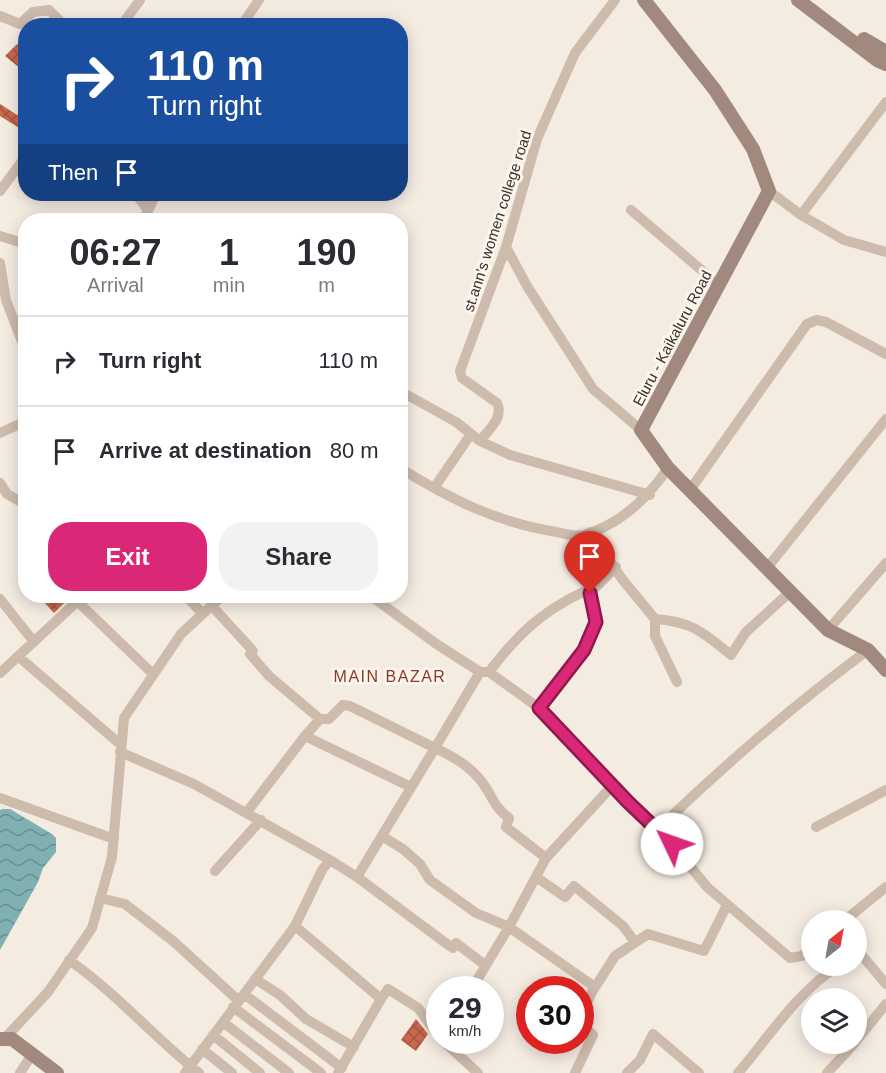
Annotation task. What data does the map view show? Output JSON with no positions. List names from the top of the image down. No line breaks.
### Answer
{"streets":{"main road":["Eluru - Kaikaluru Road"],"street":["st.ann's women college road"]},"districts":["MAIN BAZAR"],"north":"top right","page":{"turn":["110 m","Turn right"],"then":"Then","eta":["06:27","Arrival","1","min","190","m"],"list":[{"name":"Turn right","value":"110 m"},{"name":"Arrive at destination","value":"80 m"}],"buttons":["Exit","Share"],"speed":"29 km/h","limit":"30"}}
